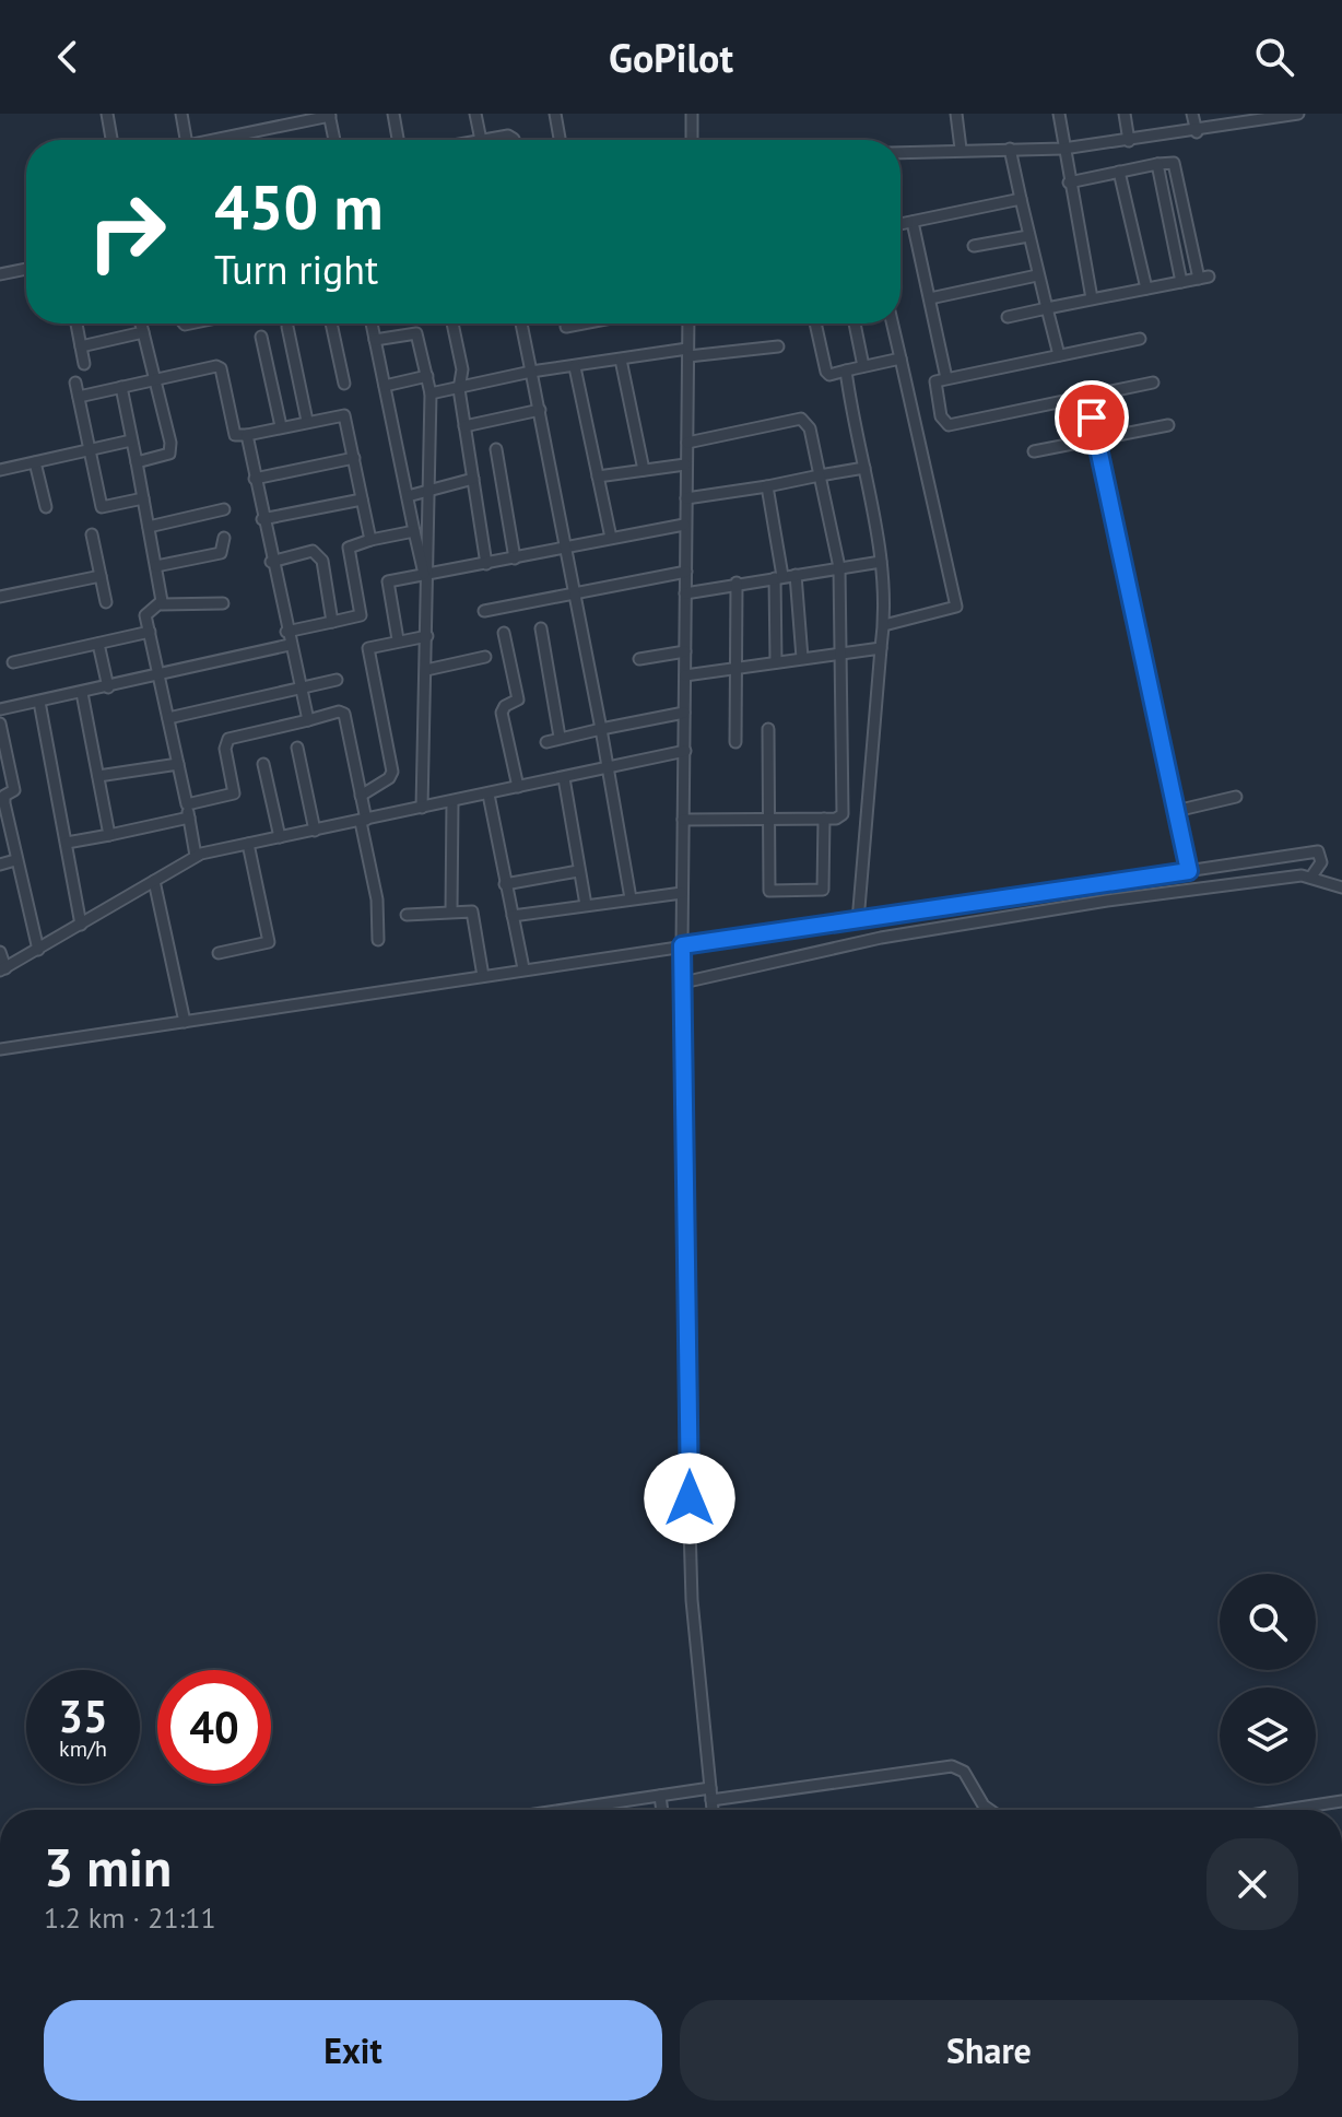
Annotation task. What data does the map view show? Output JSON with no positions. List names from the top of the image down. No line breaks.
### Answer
{"page":{"header":"GoPilot","turn":["450 m","Turn right"],"speed":"35 km/h","limit":"40","heading":["3 min","1.2 km · 21:11"],"buttons":["Exit","Share"]}}
